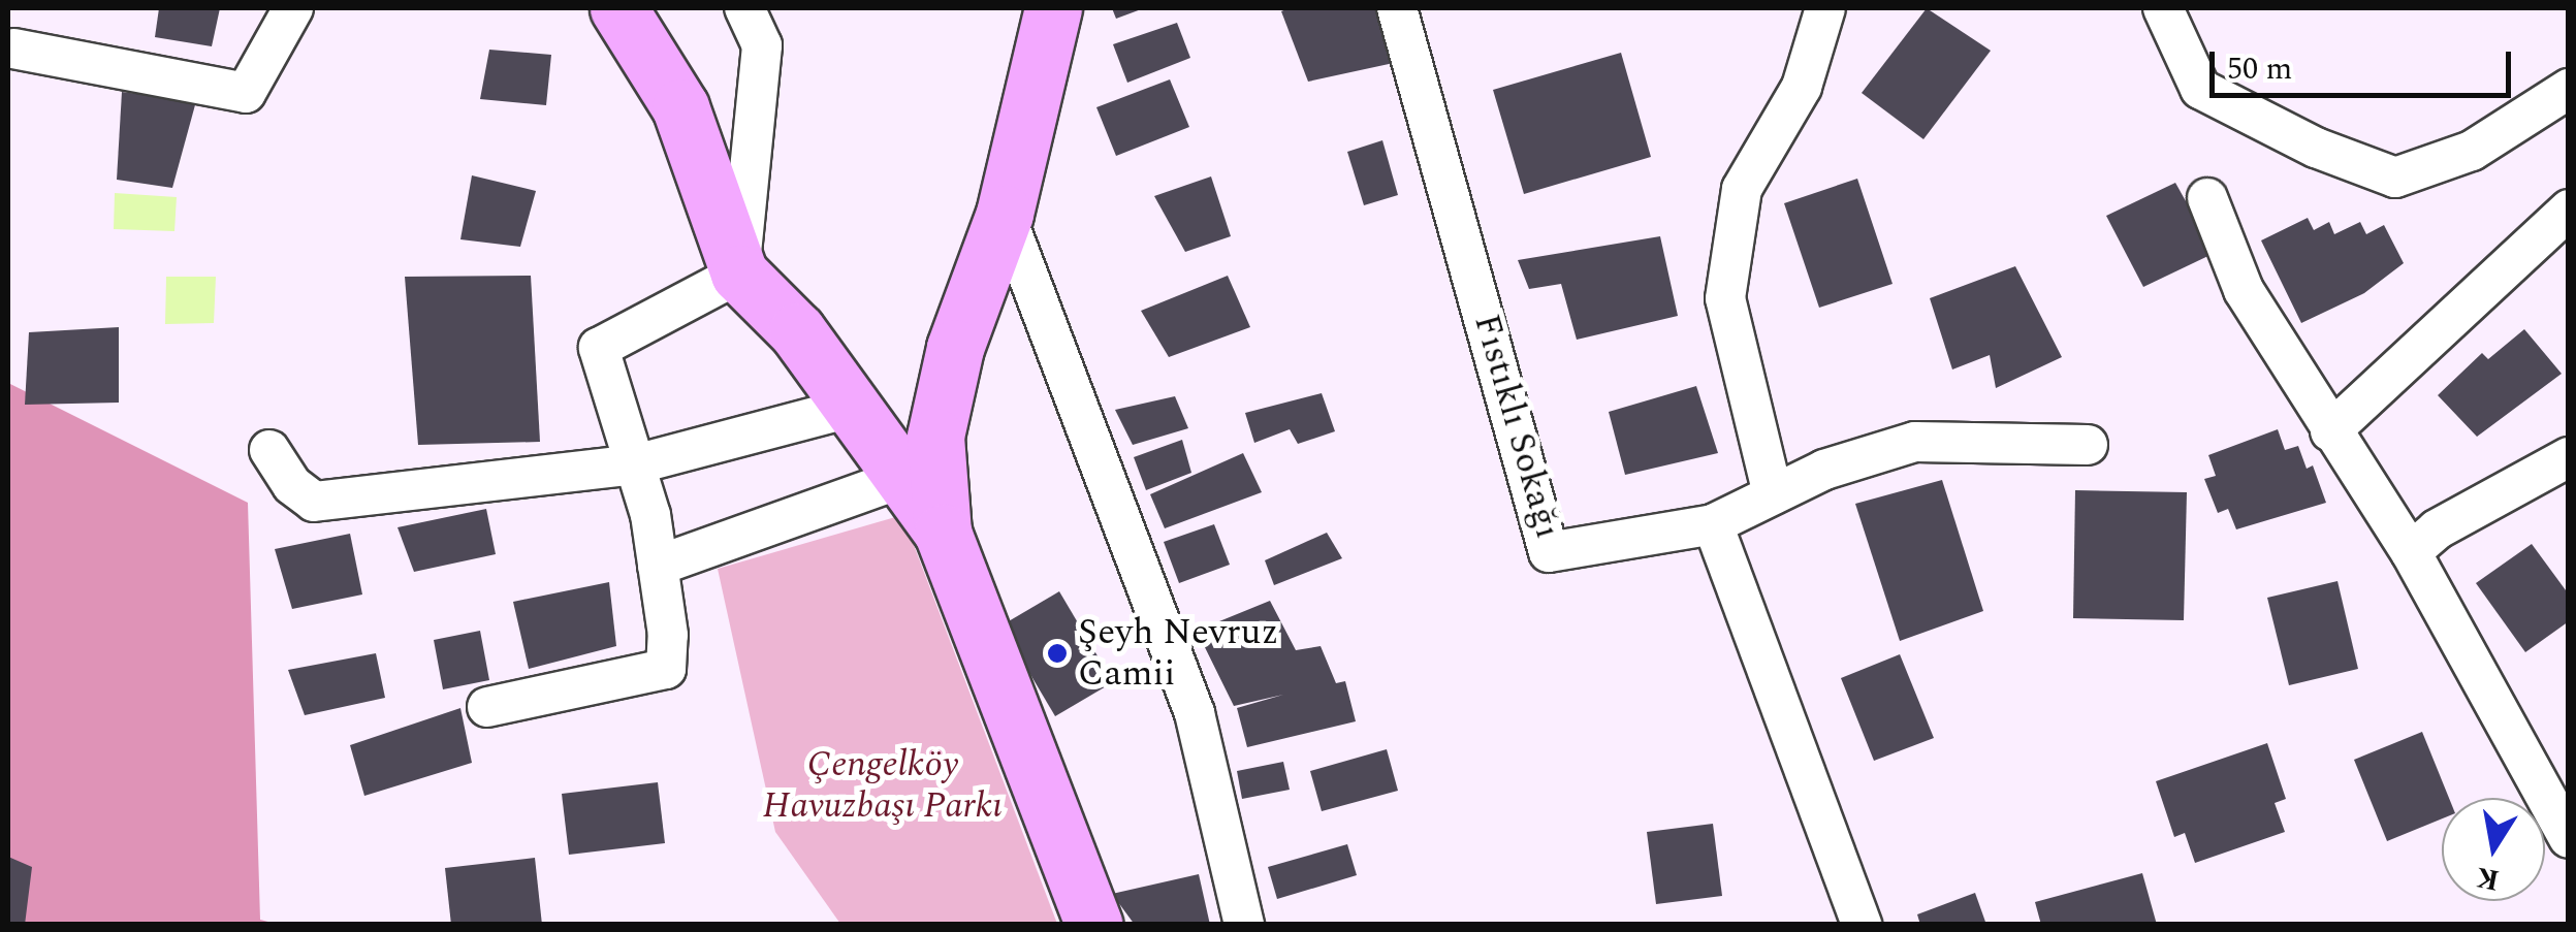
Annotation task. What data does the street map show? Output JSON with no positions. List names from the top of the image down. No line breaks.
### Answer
{"streets":{"street":["Fıstıklı Sokağı"]},"parks":["Çengelköy Havuzbaşı Parkı"],"places":["Şeyh Nevruz Camii"],"scale_bar":"50 m","north":"bottom"}
